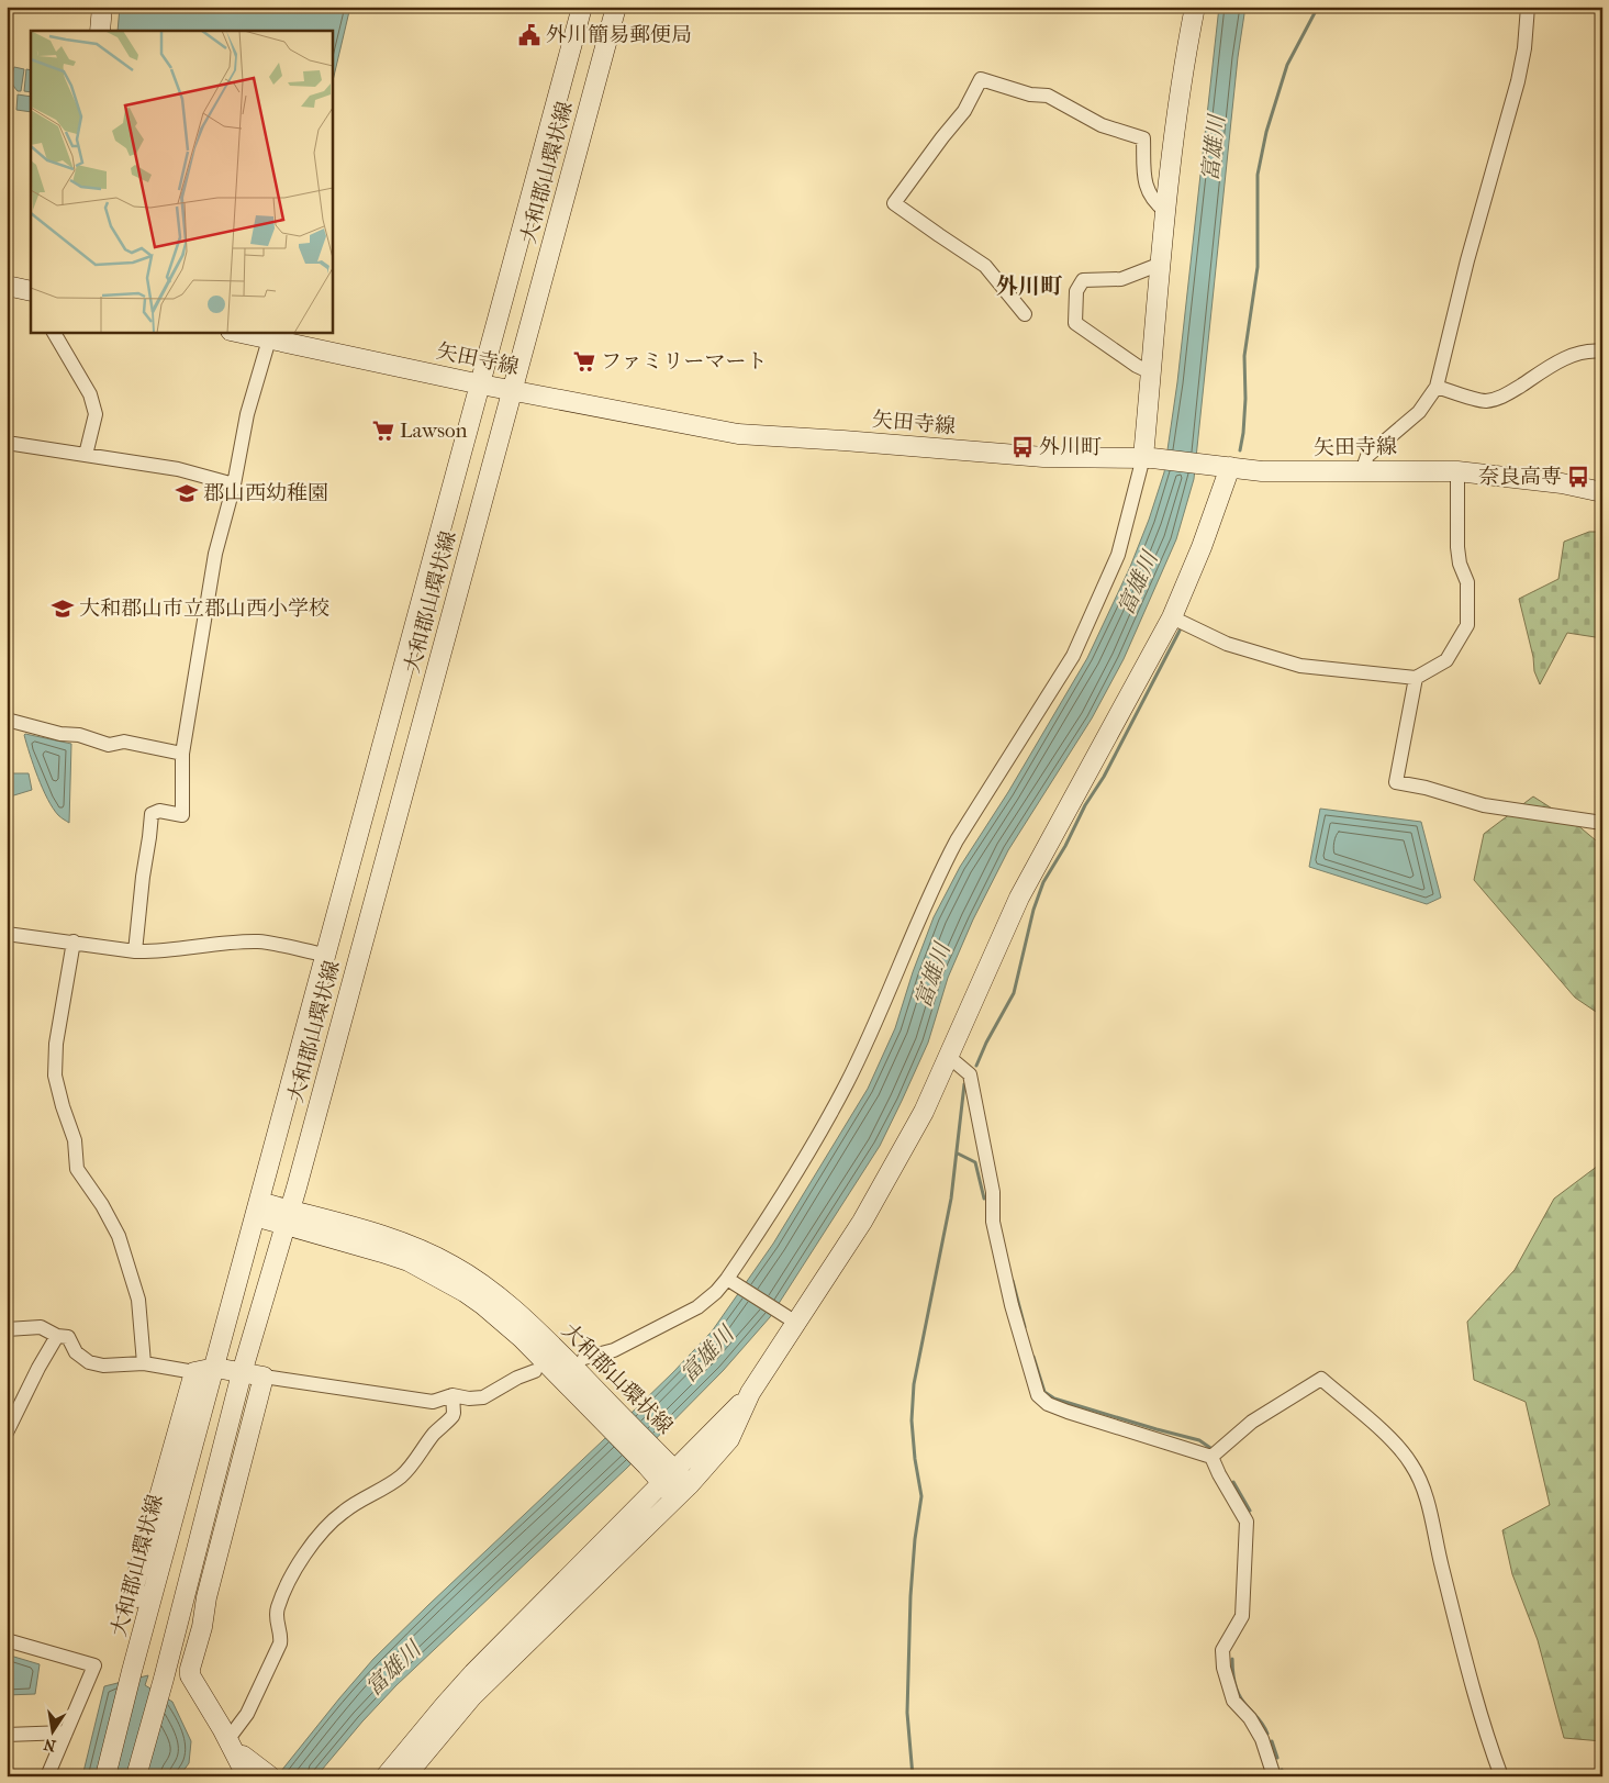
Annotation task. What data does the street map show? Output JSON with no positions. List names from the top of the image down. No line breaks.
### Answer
{"streets":{"main road":["大和郡山環状線","矢田寺線"]},"crossings":[["大和郡山環状線","矢田寺線"]],"districts":["外川町"],"water":["富雄川"],"places":{"public building":["外川簡易郵便局"],"supermarket":["ファミリーマート","Lawson"],"bus stop":["外川町","奈良高専"],"school or university":["郡山西幼稚園","大和郡山市立郡山西小学校"]},"north":"bottom"}
